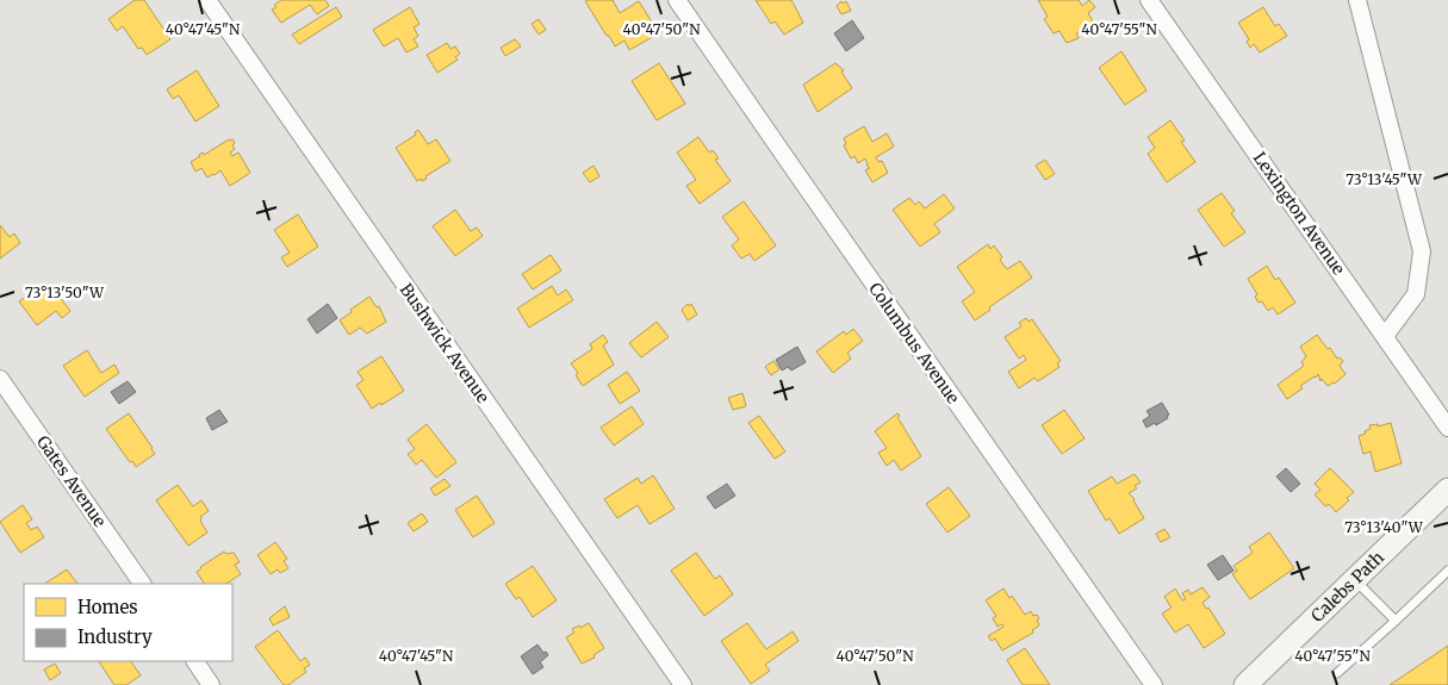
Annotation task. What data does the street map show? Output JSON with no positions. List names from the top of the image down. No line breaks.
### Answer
{"streets":{"street":["Lexington Avenue","Bushwick Avenue","Columbus Avenue","Gates Avenue","Calebs Path"]},"legend":["Homes","Industry"],"coordinates":["40°47'45\"N","40°47'50\"N","40°47'55\"N","73°13'45\"W","73°13'50\"W","73°13'40\"W"]}
